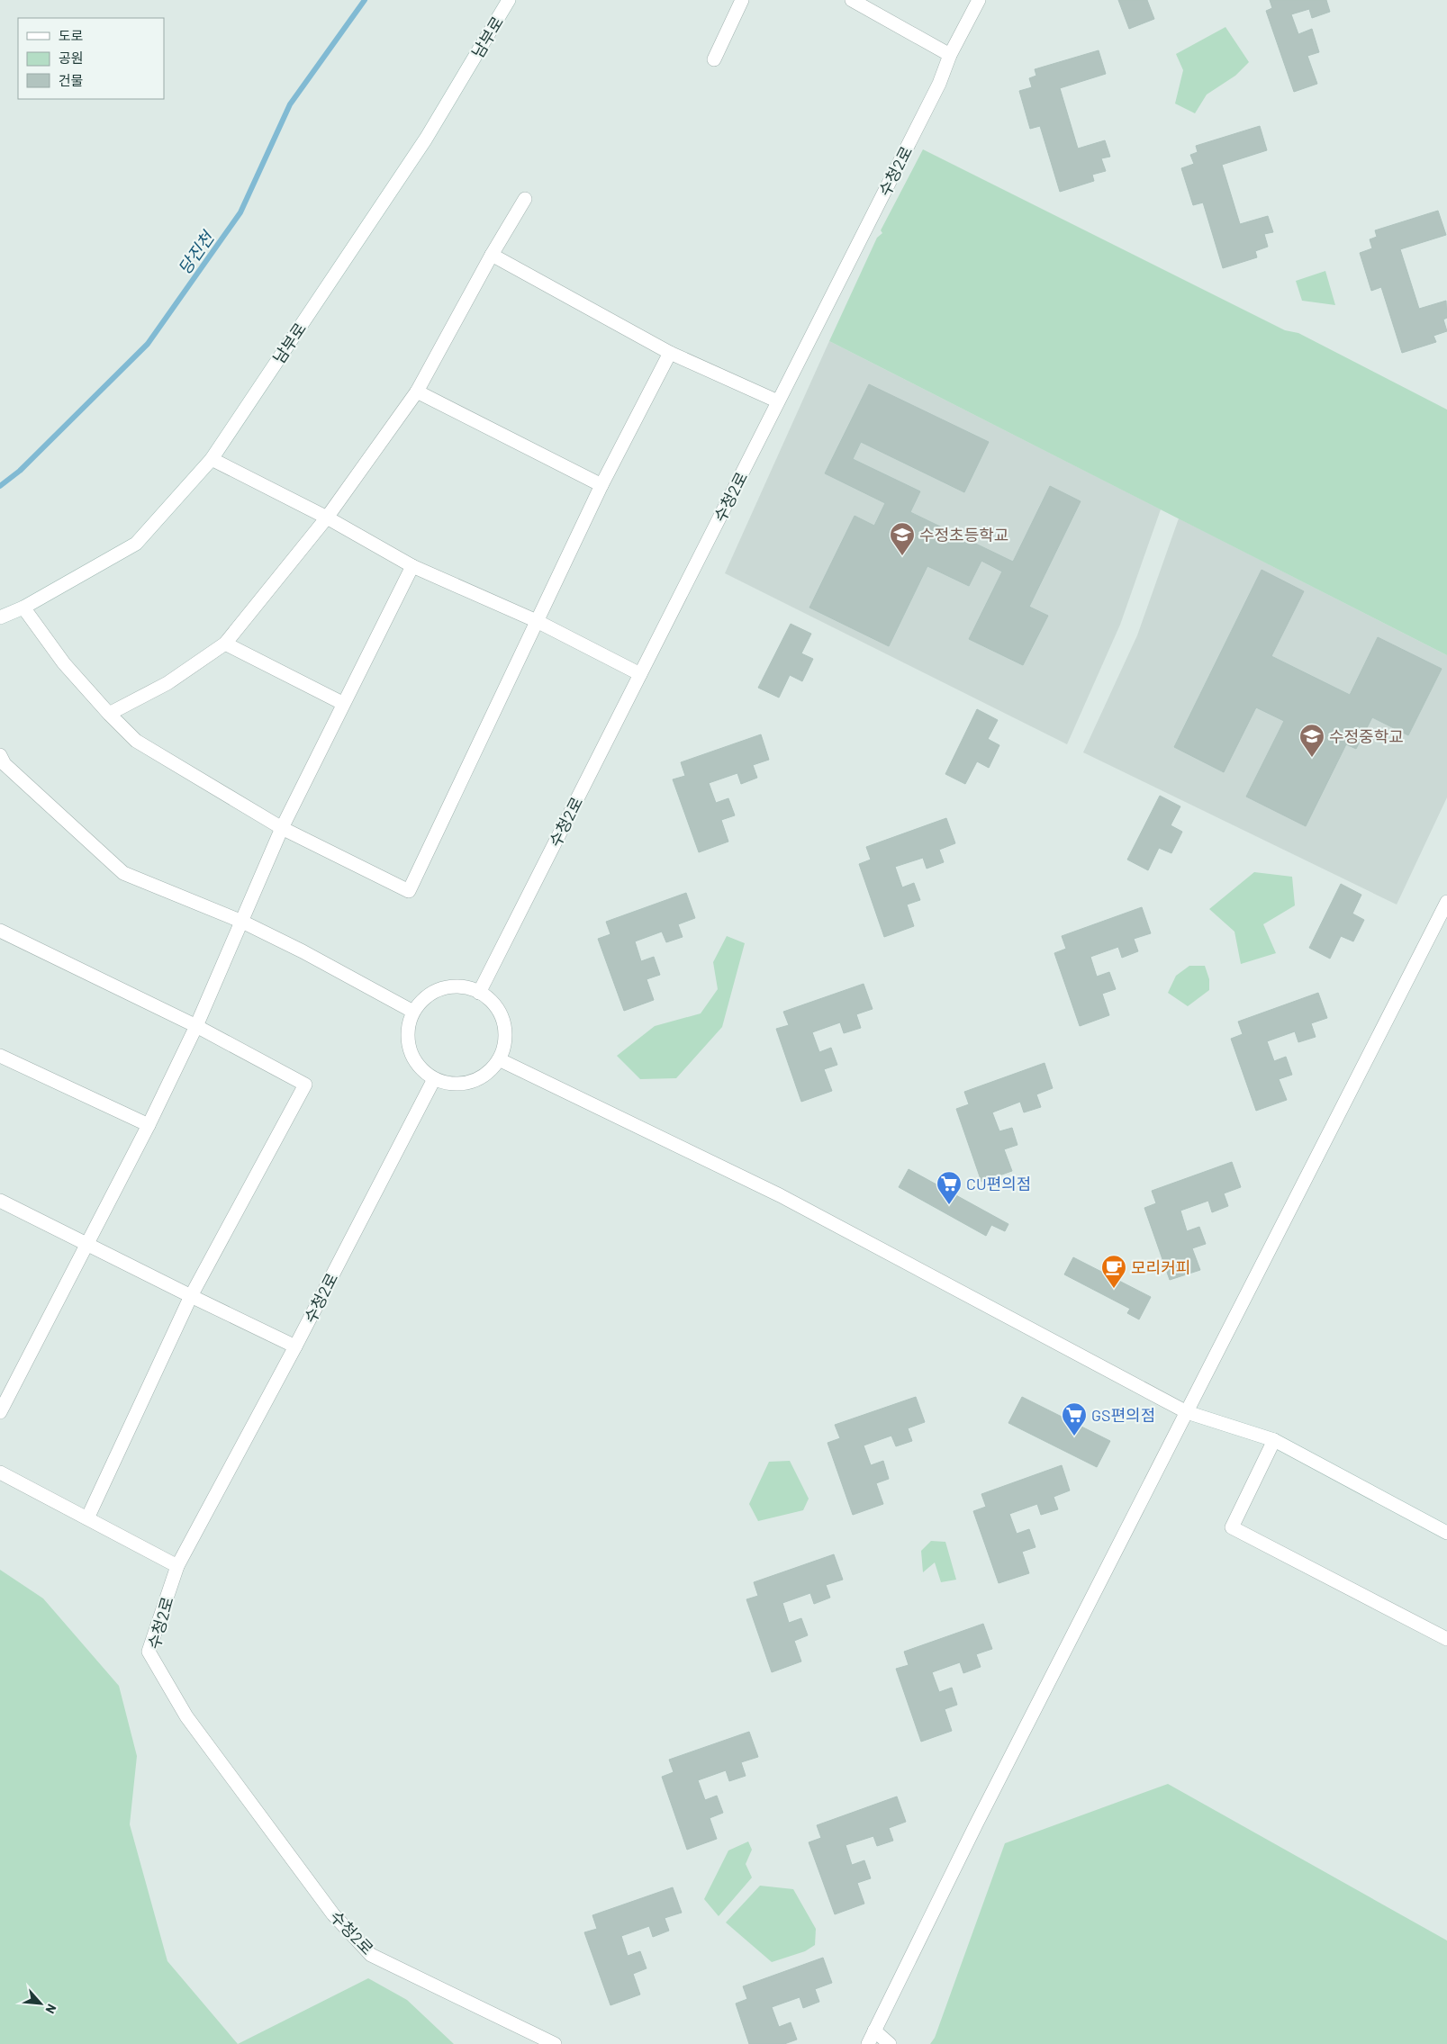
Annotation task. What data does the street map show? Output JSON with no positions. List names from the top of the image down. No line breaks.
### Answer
{"streets":{"street":["남부로","수청2로"]},"water":["당진천"],"places":{"school or university":["수정초등학교","수정중학교"],"supermarket":["CU편의점","GS편의점"],"cafe":["모리커피"]},"legend":["도로","공원","건물"],"north":"bottom right"}
